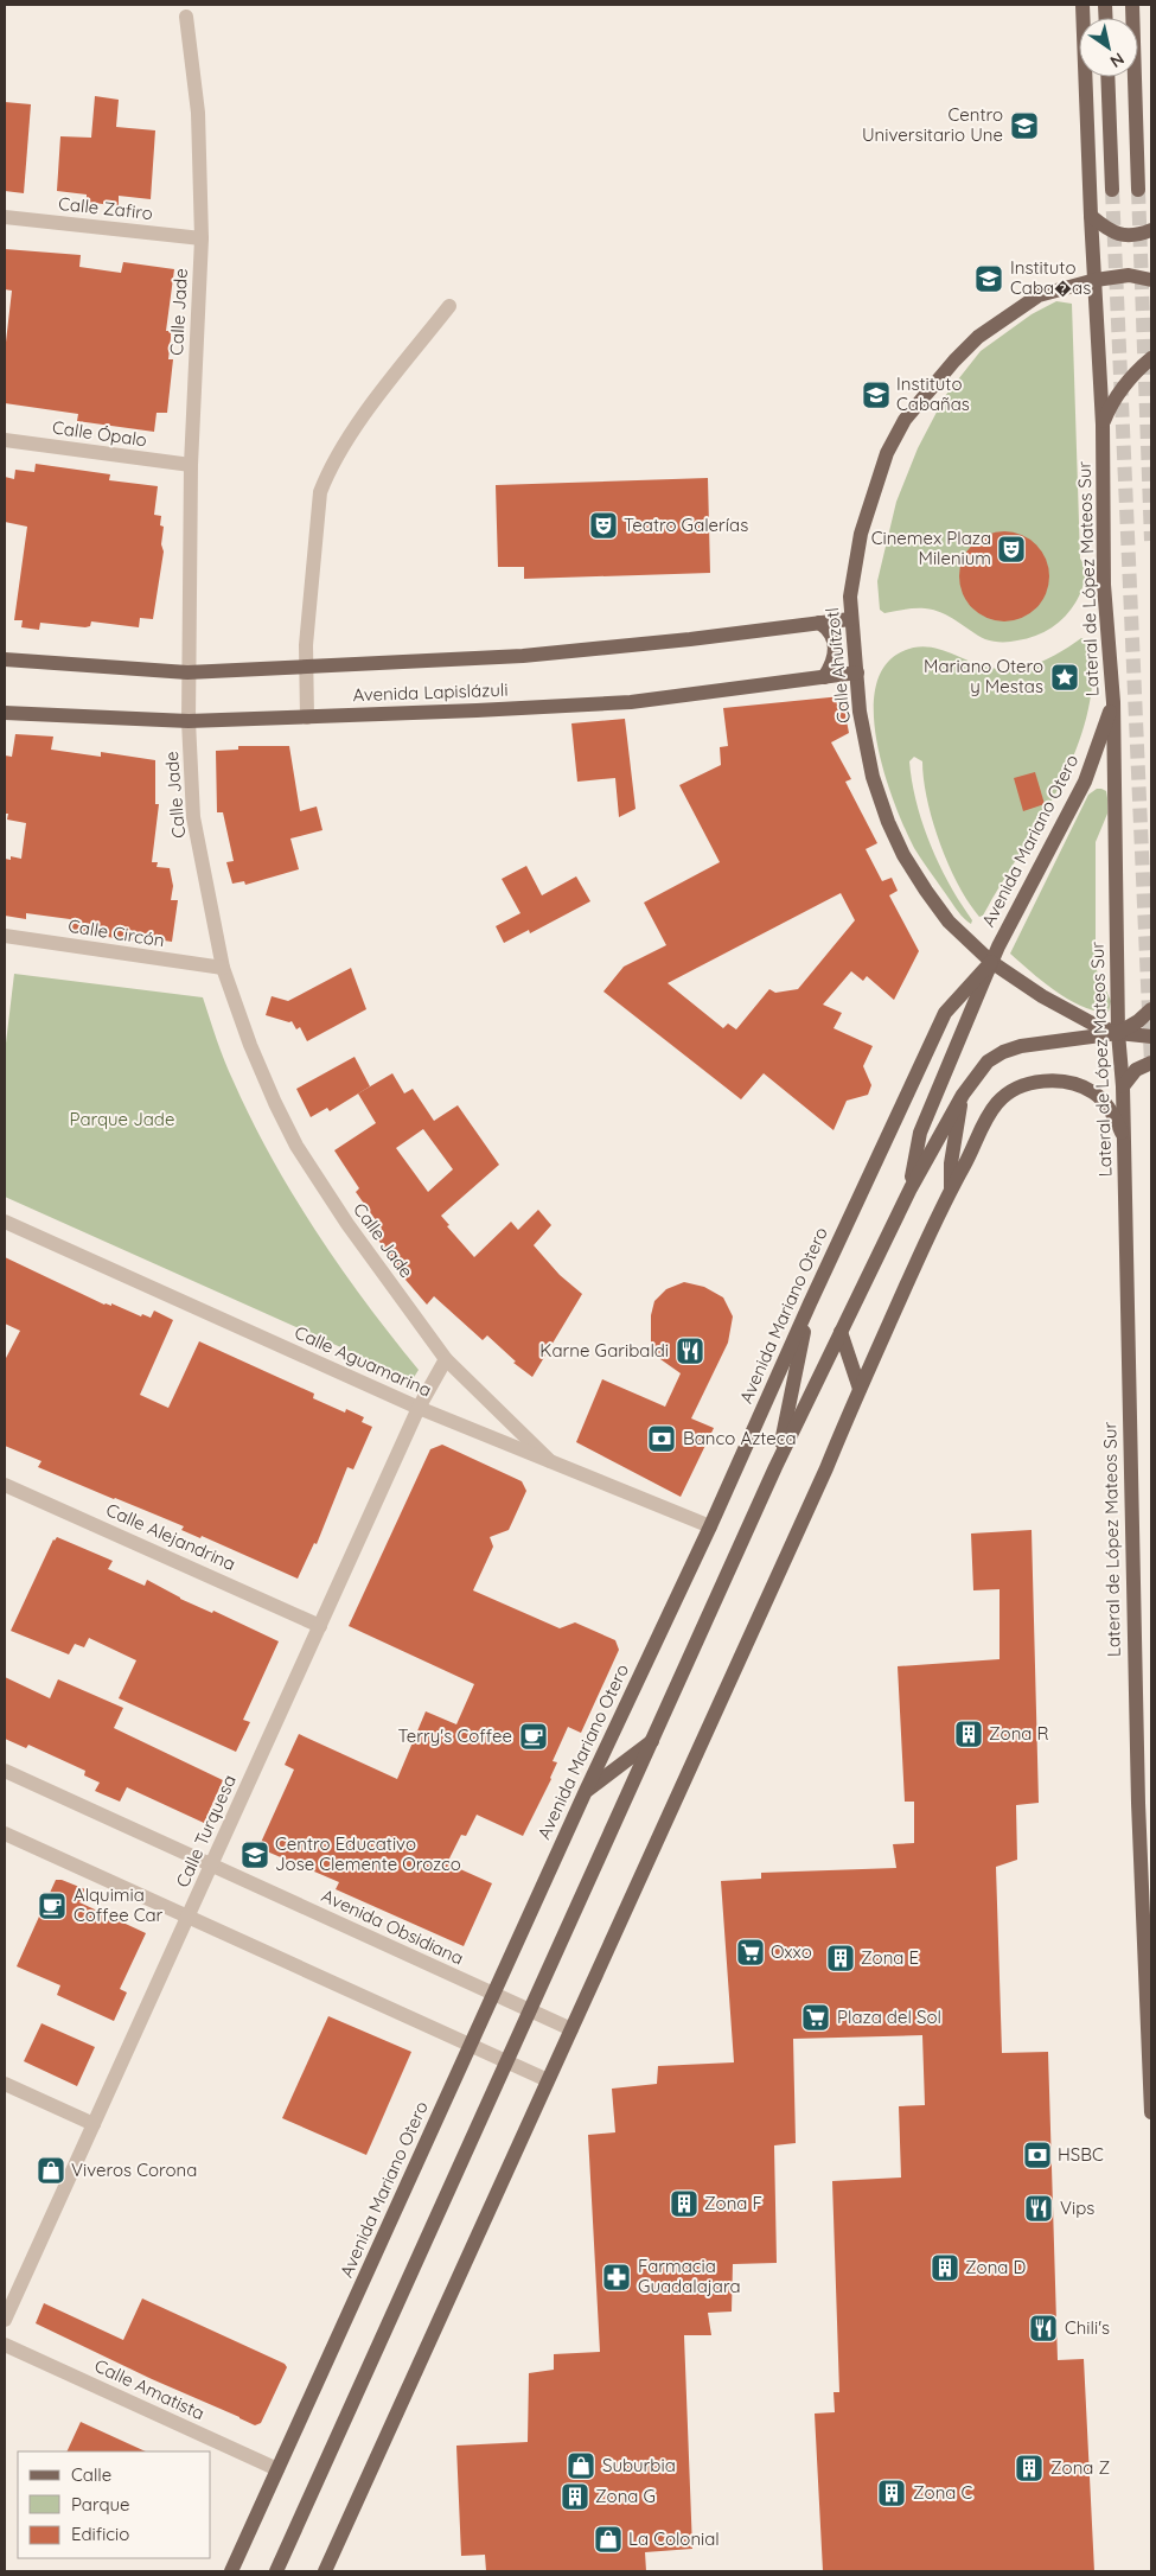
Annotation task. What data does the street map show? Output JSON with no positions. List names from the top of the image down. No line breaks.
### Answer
{"streets":{"main road":["Lateral de López Mateos Sur","Calle Ahuítzotl","Avenida Lapislázuli","Avenida Mariano Otero"],"street":["Calle Zafiro","Calle Jade","Calle Ópalo","Calle Circón","Calle Aguamarina","Calle Alejandrina","Calle Turquesa","Avenida Obsidiana","Calle Amatista"]},"crossings":[["Calle Zafiro","Calle Jade"],["Calle Jade","Calle Ópalo"],["Calle Jade","Avenida Lapislázuli"],["Calle Jade","Calle Circón"],["Calle Jade","Calle Aguamarina"],["Calle Jade","Calle Turquesa"],["Lateral de López Mateos Sur","Calle Ahuítzotl"],["Lateral de López Mateos Sur","Avenida Mariano Otero"],["Calle Ahuítzotl","Avenida Lapislázuli"],["Calle Ahuítzotl","Avenida Mariano Otero"],["Avenida Mariano Otero","Calle Aguamarina"],["Avenida Mariano Otero","Avenida Obsidiana"],["Avenida Mariano Otero","Calle Amatista"],["Calle Aguamarina","Calle Turquesa"],["Calle Alejandrina","Calle Turquesa"],["Calle Turquesa","Avenida Obsidiana"]],"parks":["Parque Jade"],"places":{"school or university":["Centro Universitario Une","Instituto Caba�as","Instituto Cabañas","Centro Educativo Jose Clemente Orozco"],"theatre":["Teatro Galerías","Cinemex Plaza Milenium"],"place":["Mariano Otero y Mestas"],"restaurant":["Karne Garibaldi","Vips","Chili's"],"bank":["Banco Azteca","HSBC"],"building":["Zona R","Zona E","Zona F","Zona D","Zona Z","Zona C","Zona G"],"cafe":["Terry's Coffee","Alquimia Coffee Car"],"supermarket":["Oxxo","Plaza del Sol"],"shop":["Viveros Corona","Suburbia","La Colonial"],"pharmacy":["Farmacia Guadalajara"]},"legend":["Calle","Parque","Edificio"],"north":"bottom right"}
